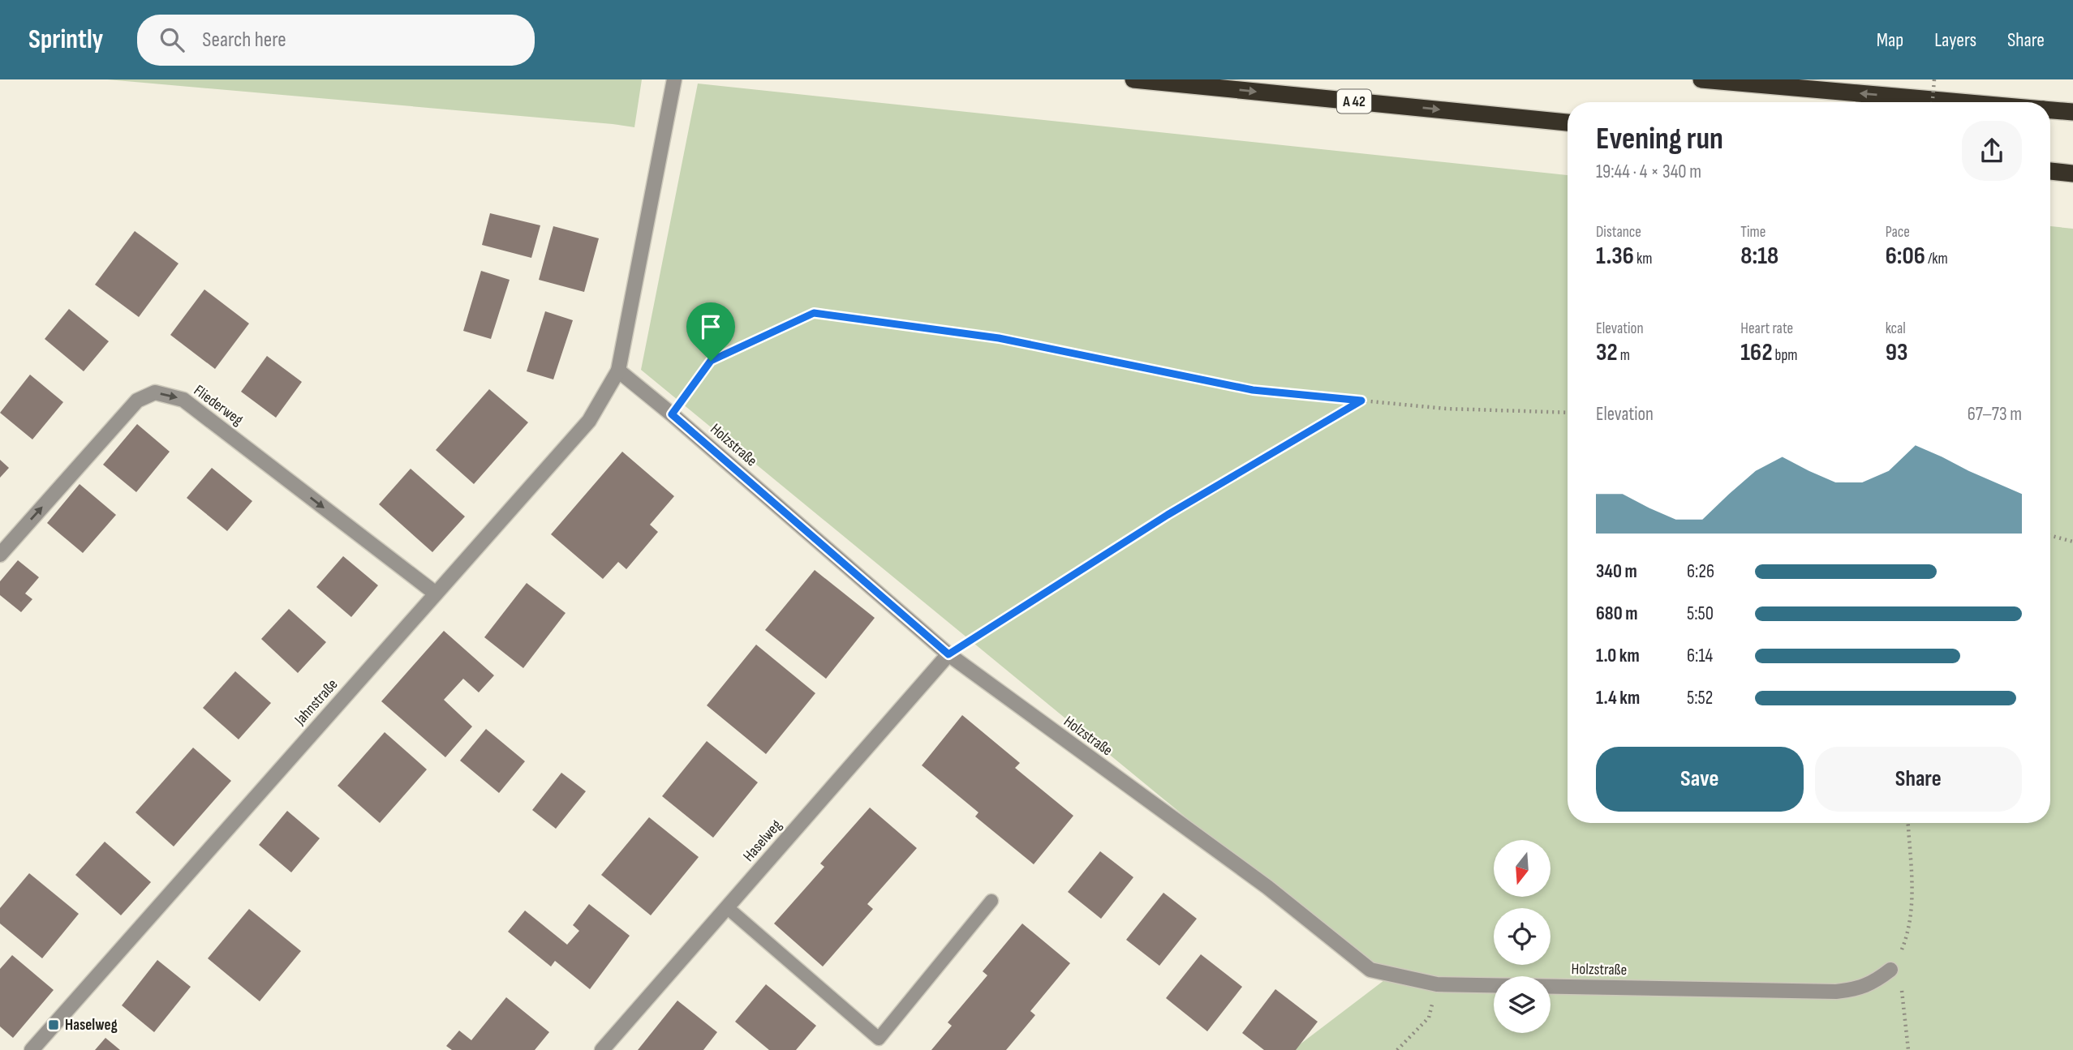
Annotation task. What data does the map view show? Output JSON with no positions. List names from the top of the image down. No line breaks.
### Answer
{"streets":{"highway":["A 42"],"street":["Fliederweg","Holzstraße","Jahnstraße","Haselweg"]},"crossings":[["Fliederweg","Jahnstraße"],["Holzstraße","Jahnstraße"],["Holzstraße","Haselweg"]],"places":{"transit":["Haselweg"]},"north":"bottom","page":{"header":"Sprintly","search":"Search here","nav":["Map","Layers","Share"],"heading":["Evening run","19:44 · 4 × 340 m"],"stats":[["Distance","1.36 km"],["Time","8:18"],["Pace","6:06 /km"],["Elevation","32 m"],["Heart rate","162 bpm"],["kcal","93"]],"chart":["Elevation","67–73 m"],"list":[{"name":"340 m","note":"6:26"},{"name":"680 m","note":"5:50"},{"name":"1.0 km","note":"6:14"},{"name":"1.4 km","note":"5:52"}],"buttons":["Save","Share"]}}
